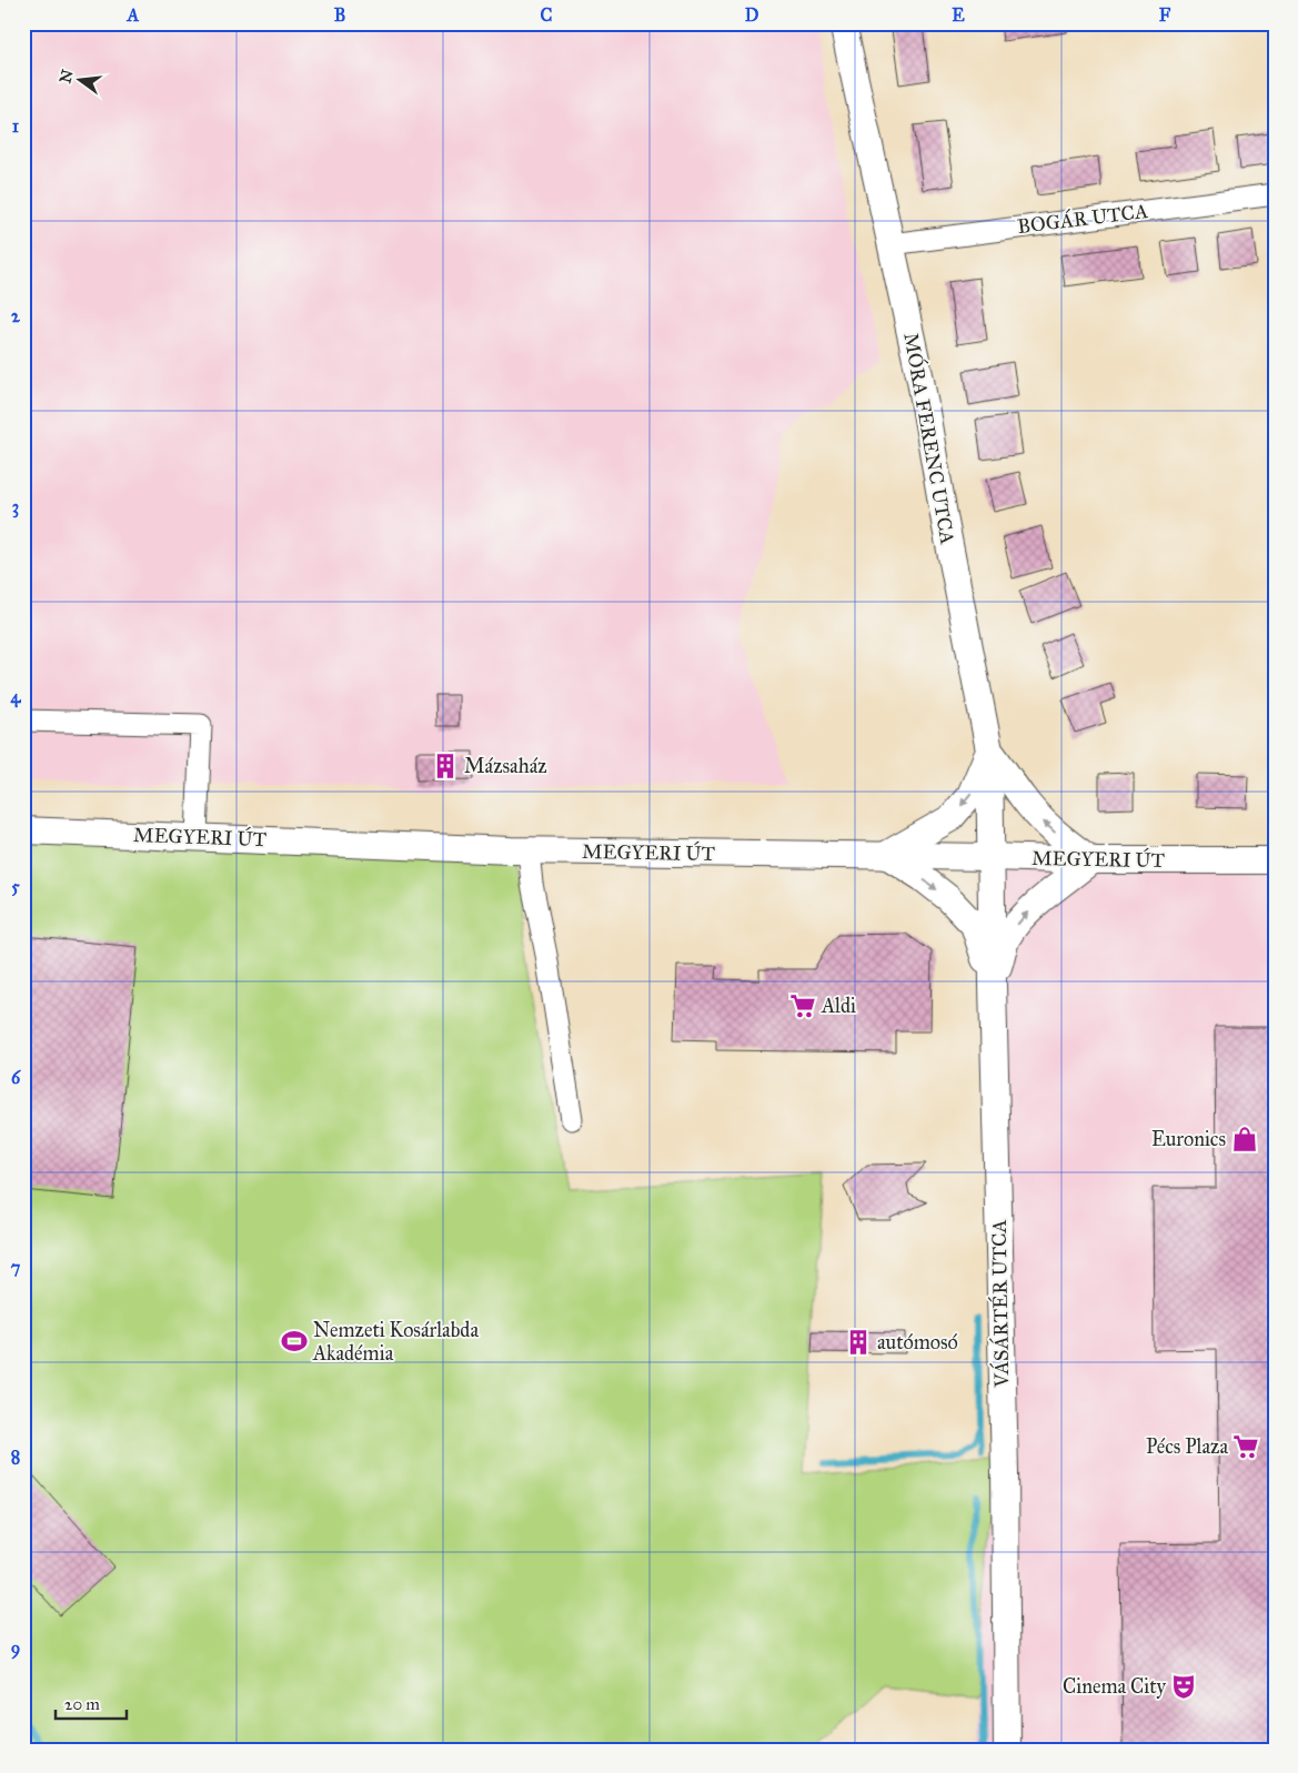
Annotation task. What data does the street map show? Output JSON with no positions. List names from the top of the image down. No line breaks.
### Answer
{"streets":{"street":["BOGÁR UTCA","MÓRA FERENC UTCA","MEGYERI ÚT","VÁSÁRTÉR UTCA"]},"crossings":[["BOGÁR UTCA","MÓRA FERENC UTCA"],["MÓRA FERENC UTCA","MEGYERI ÚT"],["MÓRA FERENC UTCA","VÁSÁRTÉR UTCA"],["MEGYERI ÚT","VÁSÁRTÉR UTCA"]],"places":{"building":["Mázsaház","autómosó"],"supermarket":["Aldi","Pécs Plaza"],"shop":["Euronics"],"sports":["Nemzeti Kosárlabda Akadémia"],"theatre":["Cinema City"]},"scale_bar":"20 m","north":"left","grid":{"columns":["A","B","C","D","E","F"],"rows":["1","2","3","4","5","6","7","8","9"]}}
